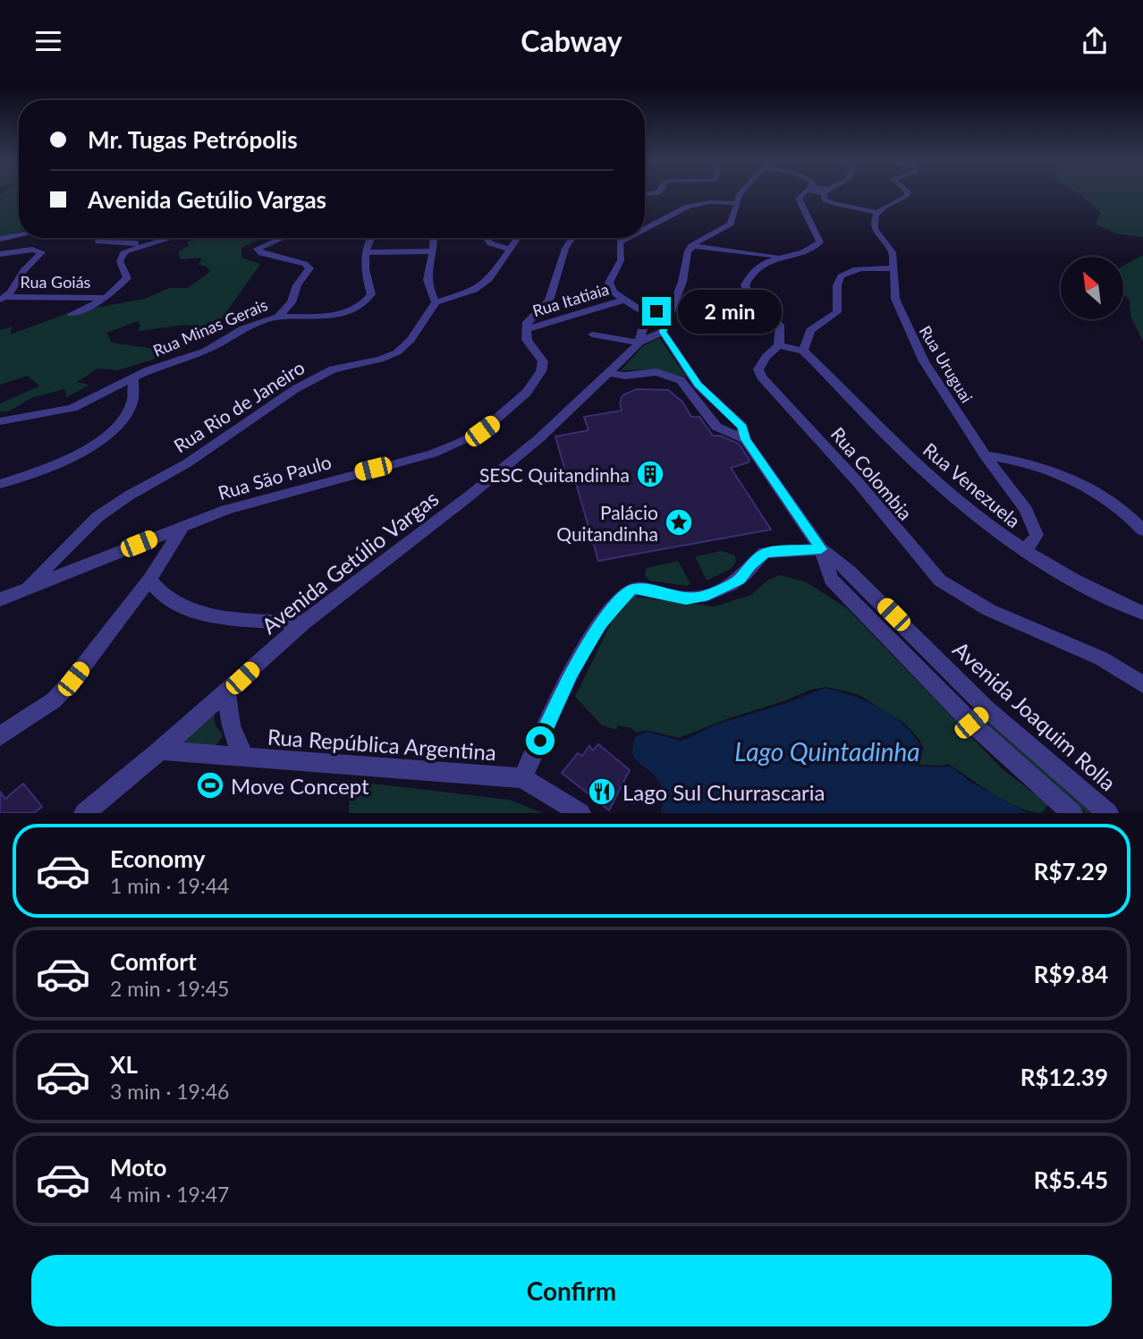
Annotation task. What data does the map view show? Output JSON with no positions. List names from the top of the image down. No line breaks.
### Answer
{"streets":{"street":["Rua Goiás","Rua Itatiaia","Rua Minas Gerais","Rua Uruguai","Rua Rio de Janeiro","Rua Colombia","Rua São Paulo","Rua Venezuela","Avenida Getúlio Vargas","Avenida Joaquim Rolla","Rua República Argentina"]},"crossings":[["Rua Itatiaia","Rua São Paulo"],["Rua Uruguai","Rua Venezuela"],["Rua Rio de Janeiro","Rua São Paulo"],["Avenida Getúlio Vargas","Avenida Joaquim Rolla"],["Avenida Getúlio Vargas","Rua República Argentina"]],"water":["Lago Quintadinha"],"places":{"building":["SESC Quitandinha"],"place":["Palácio Quitandinha"],"sports":["Move Concept"],"restaurant":["Lago Sul Churrascaria"]},"north":"top left","page":{"header":"Cabway","banner":["Mr. Tugas Petrópolis","Avenida Getúlio Vargas"],"bubble":"2 min","list":[{"name":"Economy","note":"1 min · 19:44","value":"R$7.29"},{"name":"Comfort","note":"2 min · 19:45","value":"R$9.84"},{"name":"XL","note":"3 min · 19:46","value":"R$12.39"},{"name":"Moto","note":"4 min · 19:47","value":"R$5.45"}],"buttons":"Confirm"}}
